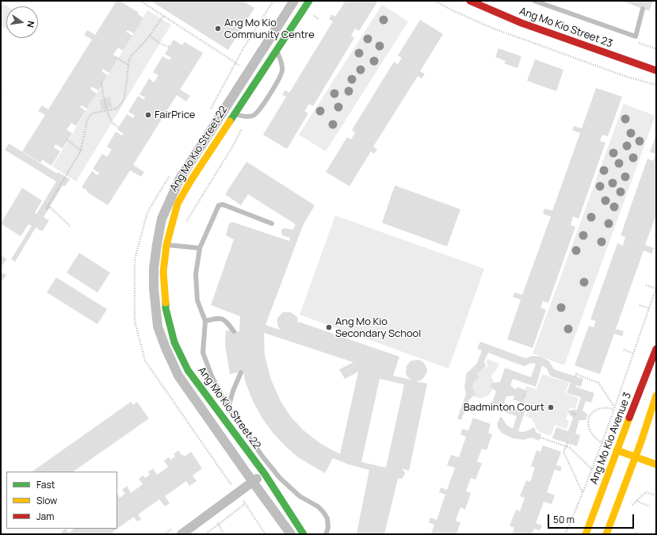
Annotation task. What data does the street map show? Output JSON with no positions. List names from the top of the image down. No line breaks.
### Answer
{"streets":{"street":["Ang Mo Kio Street 23","Ang Mo Kio Street 22","Ang Mo Kio Avenue 3"]},"places":["Ang Mo Kio Community Centre","FairPrice","Ang Mo Kio Secondary School","Badminton Court"],"legend":["Fast","Slow","Jam"],"scale_bar":"50 m","north":"right"}
